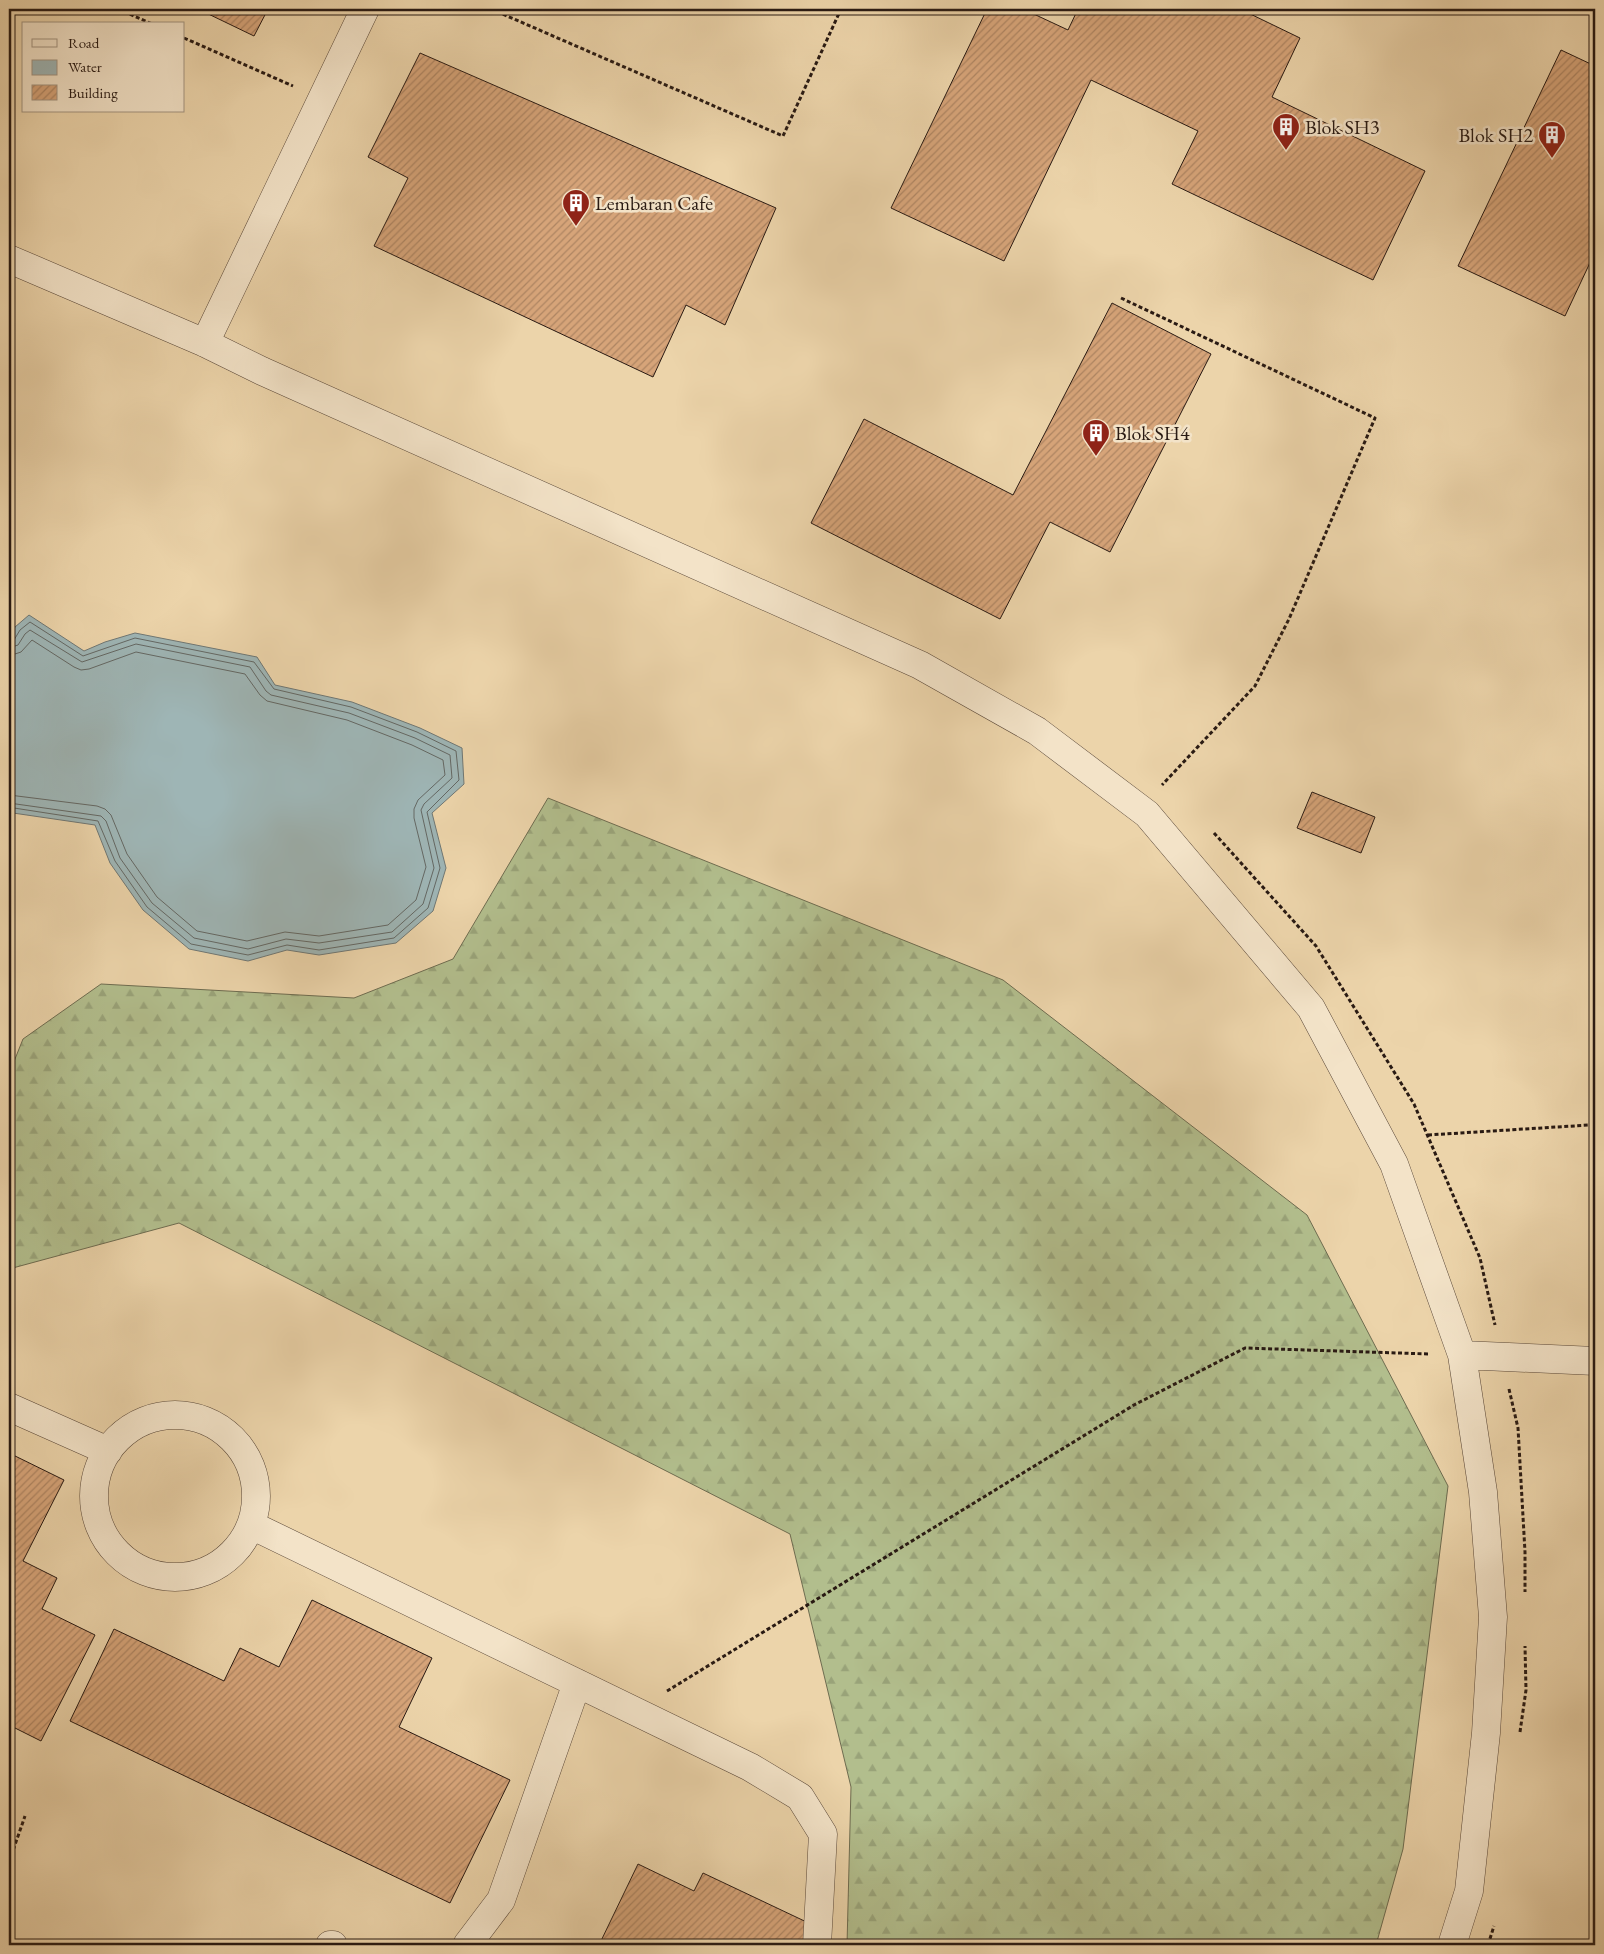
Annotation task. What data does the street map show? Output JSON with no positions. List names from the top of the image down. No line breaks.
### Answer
{"places":{"building":["Blok SH3","Blok SH2","Lembaran Cafe","Blok SH4"]},"legend":["Road","Water","Building"]}
